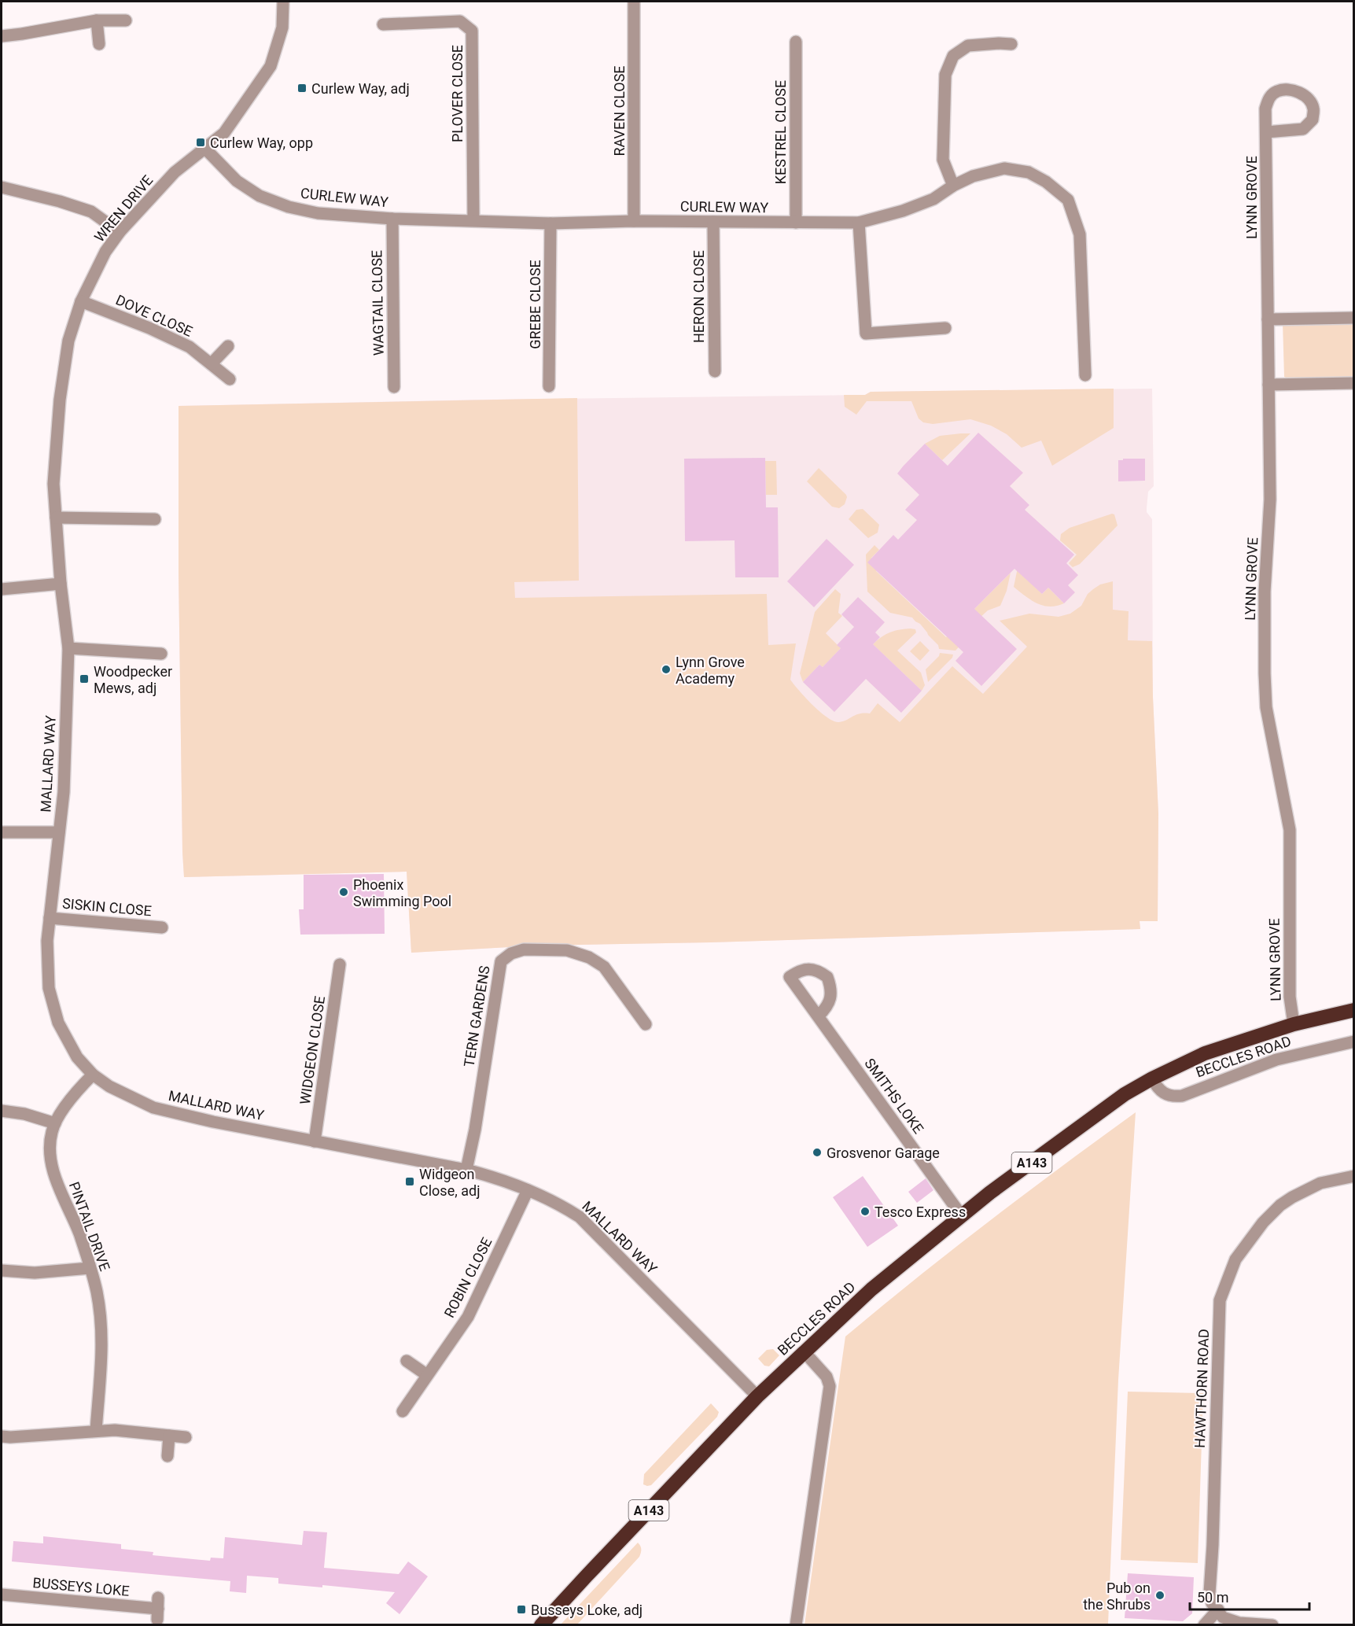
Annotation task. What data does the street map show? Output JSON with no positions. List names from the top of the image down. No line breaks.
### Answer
{"streets":{"highway":["BECCLES ROAD","A143"],"street":["PLOVER CLOSE","RAVEN CLOSE","KESTREL CLOSE","CURLEW WAY","LYNN GROVE","WREN DRIVE","HERON CLOSE","WAGTAIL CLOSE","GREBE CLOSE","DOVE CLOSE","MALLARD WAY","SISKIN CLOSE","TERN GARDENS","WIDGEON CLOSE","SMITHS LOKE","PINTAIL DRIVE","ROBIN CLOSE","HAWTHORN ROAD","BUSSEYS LOKE"]},"crossings":[["PLOVER CLOSE","CURLEW WAY"],["RAVEN CLOSE","CURLEW WAY"],["KESTREL CLOSE","CURLEW WAY"],["CURLEW WAY","WREN DRIVE"],["CURLEW WAY","HERON CLOSE"],["CURLEW WAY","WAGTAIL CLOSE"],["CURLEW WAY","GREBE CLOSE"],["LYNN GROVE","BECCLES ROAD"],["WREN DRIVE","DOVE CLOSE"],["WREN DRIVE","MALLARD WAY"],["MALLARD WAY","SISKIN CLOSE"],["MALLARD WAY","TERN GARDENS"],["MALLARD WAY","WIDGEON CLOSE"],["MALLARD WAY","BECCLES ROAD"],["MALLARD WAY","PINTAIL DRIVE"],["MALLARD WAY","ROBIN CLOSE"],["BECCLES ROAD","SMITHS LOKE"]],"places":{"transit":["Curlew Way, adj","Curlew Way, opp","Woodpecker Mews, adj","Widgeon Close, adj","Busseys Loke, adj"],"other":["Lynn Grove Academy","Phoenix Swimming Pool","Grosvenor Garage","Tesco Express","Pub on the Shrubs"]},"scale_bar":"50 m"}
